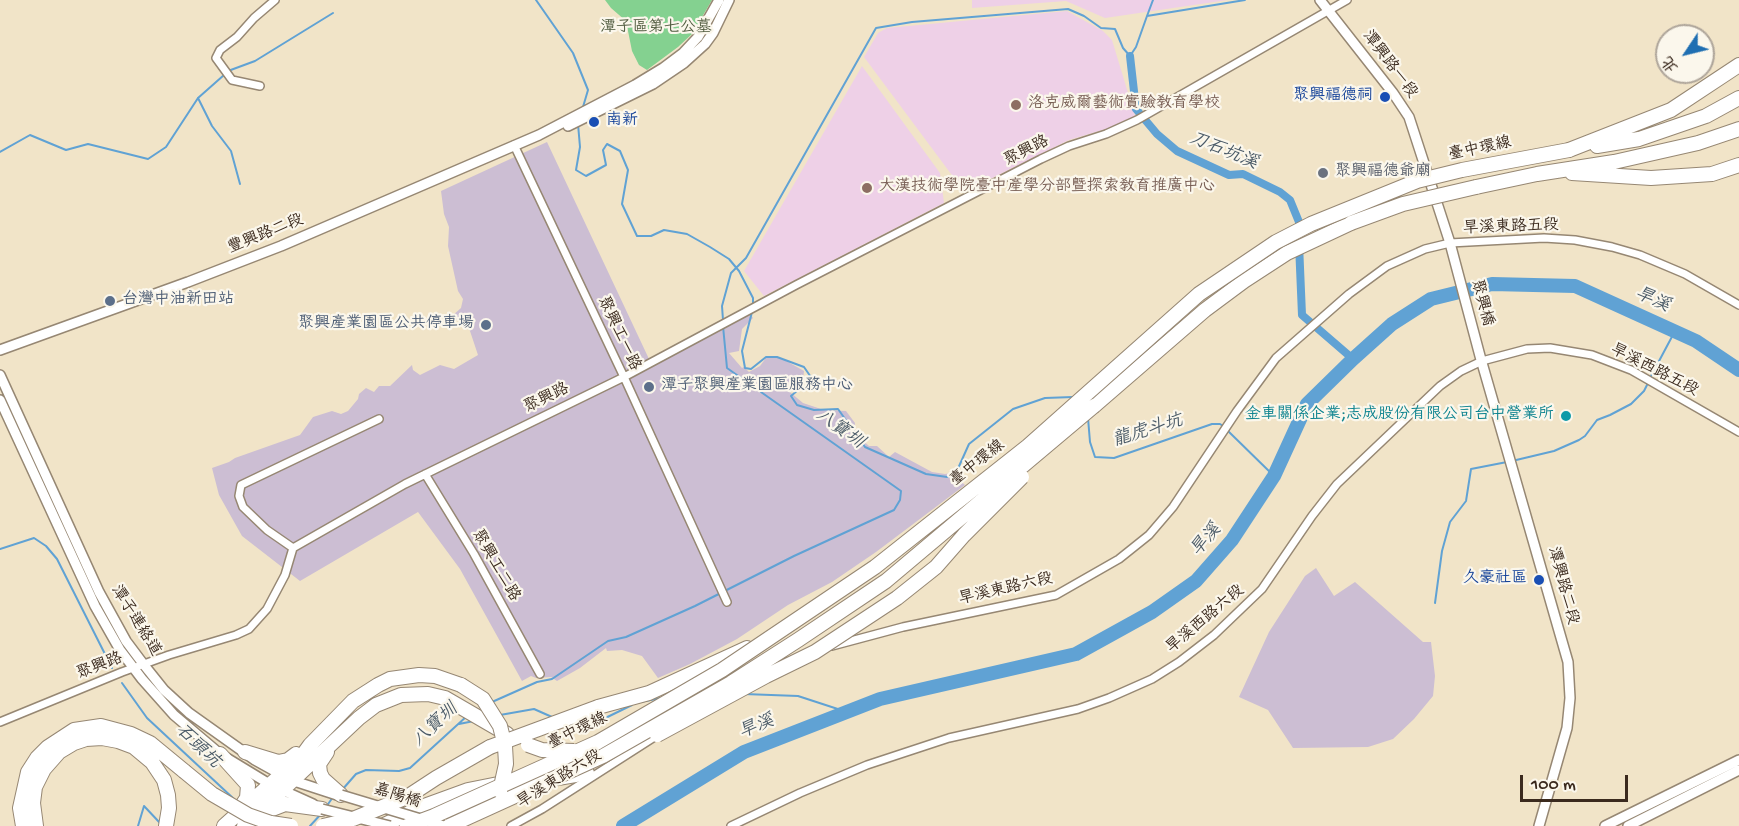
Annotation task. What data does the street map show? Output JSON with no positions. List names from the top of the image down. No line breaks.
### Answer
{"streets":{"highway":["臺中環線"],"street":["潭興路一段","聚興路","旱溪東路五段","豐興路二段","聚興橋","聚興工一路","旱溪西路五段","聚興工二路","潭興路二段","旱溪東路六段","旱溪西路六段","潭子連絡道","嘉陽橋"]},"crossings":[["潭興路一段","聚興路"],["潭興路一段","旱溪東路五段"],["潭興路一段","聚興橋"],["潭興路一段","旱溪東路六段"],["聚興路","聚興工一路"],["聚興路","聚興工二路"],["聚興路","潭子連絡道"],["旱溪東路五段","旱溪東路六段"],["豐興路二段","聚興工一路"],["聚興橋","旱溪西路五段"],["聚興橋","潭興路二段"],["聚興橋","旱溪西路六段"],["旱溪西路五段","潭興路二段"],["旱溪西路五段","旱溪西路六段"],["潭興路二段","旱溪西路六段"],["潭子連絡道","嘉陽橋"]],"water":["刀石坑溪","旱溪","八寶圳","龍虎斗坑","石頭坑"],"parks":["潭子區第七公墓"],"places":["聚興福德祠","洛克威爾藝術實驗教育學校","南新","聚興福德爺廟","大漢技術學院臺中產學分部暨探索教育推廣中心","台灣中油新田站","聚興產業園區公共停車場","潭子聚興產業園區服務中心","金車關係企業;志成股份有限公司台中營業所","久豪社區"],"scale_bar":"100 m","north":"bottom left"}
